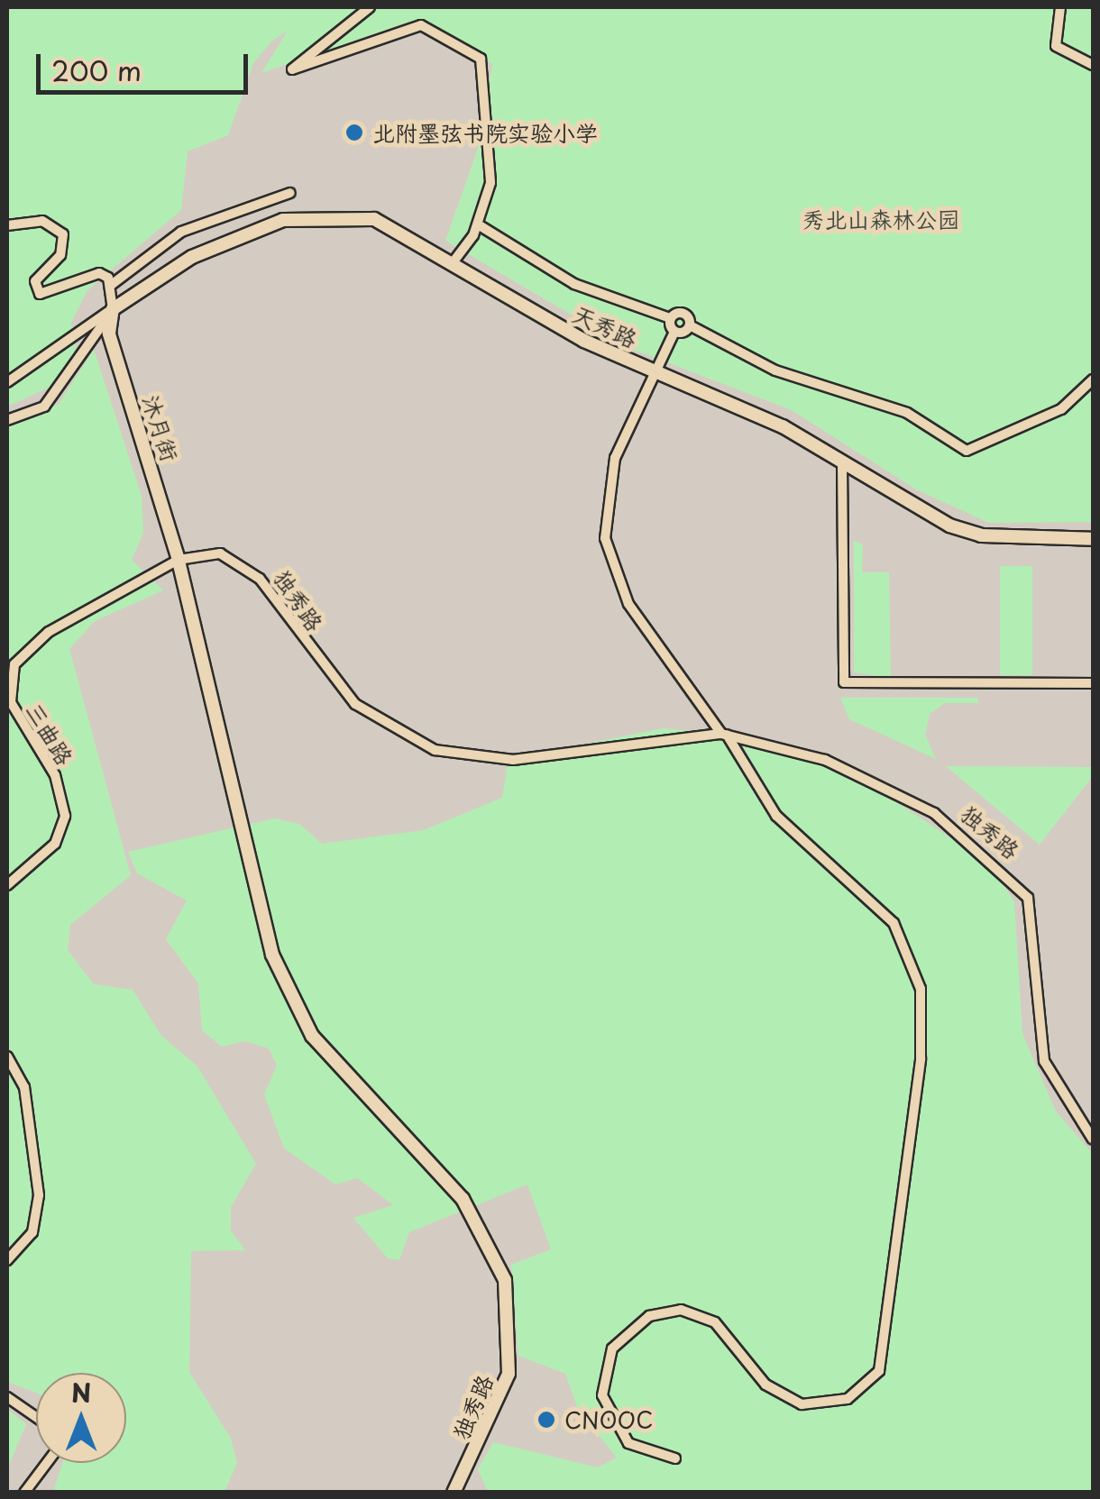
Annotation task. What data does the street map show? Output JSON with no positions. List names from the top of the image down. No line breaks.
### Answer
{"streets":{"main road":["天秀路","沐月街","独秀路"],"street":["三曲路"]},"crossings":[["天秀路","沐月街"],["沐月街","独秀路"],["沐月街","三曲路"],["独秀路","三曲路"]],"parks":["秀北山森林公园"],"places":["北附墨弦书院实验小学","CNOOC"],"scale_bar":"200 m","north":"top"}
